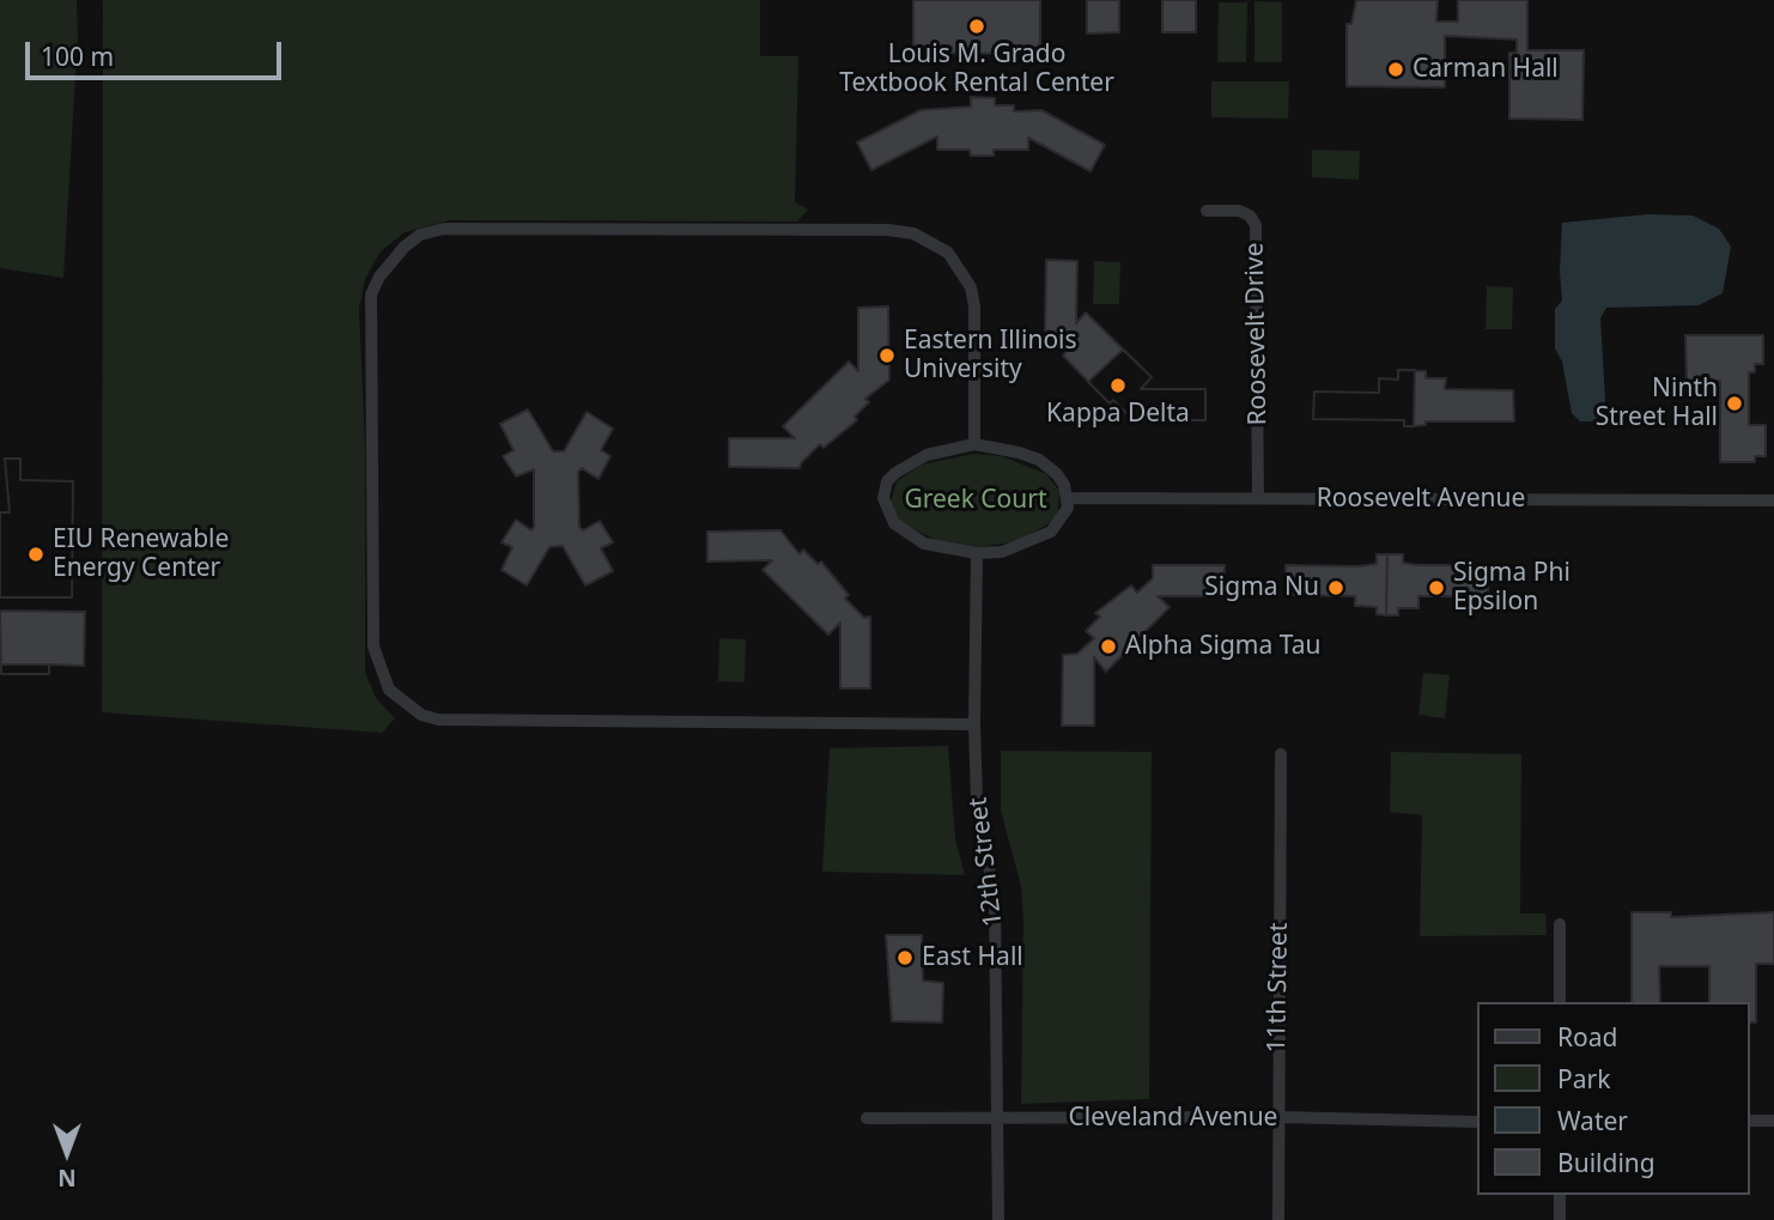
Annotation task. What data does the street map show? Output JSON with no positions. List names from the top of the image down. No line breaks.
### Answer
{"streets":{"street":["Roosevelt Drive","Roosevelt Avenue","12th Street","11th Street","Cleveland Avenue"]},"crossings":[["Roosevelt Drive","Roosevelt Avenue"],["Roosevelt Avenue","12th Street"],["12th Street","Cleveland Avenue"],["11th Street","Cleveland Avenue"]],"parks":["Greek Court"],"places":["Louis M. Grado Textbook Rental Center","Carman Hall","Eastern Illinois University","Kappa Delta","Ninth Street Hall","EIU Renewable Energy Center","Sigma Nu","Sigma Phi Epsilon","Alpha Sigma Tau","East Hall"],"legend":["Road","Park","Water","Building"],"scale_bar":"100 m","north":"bottom"}
